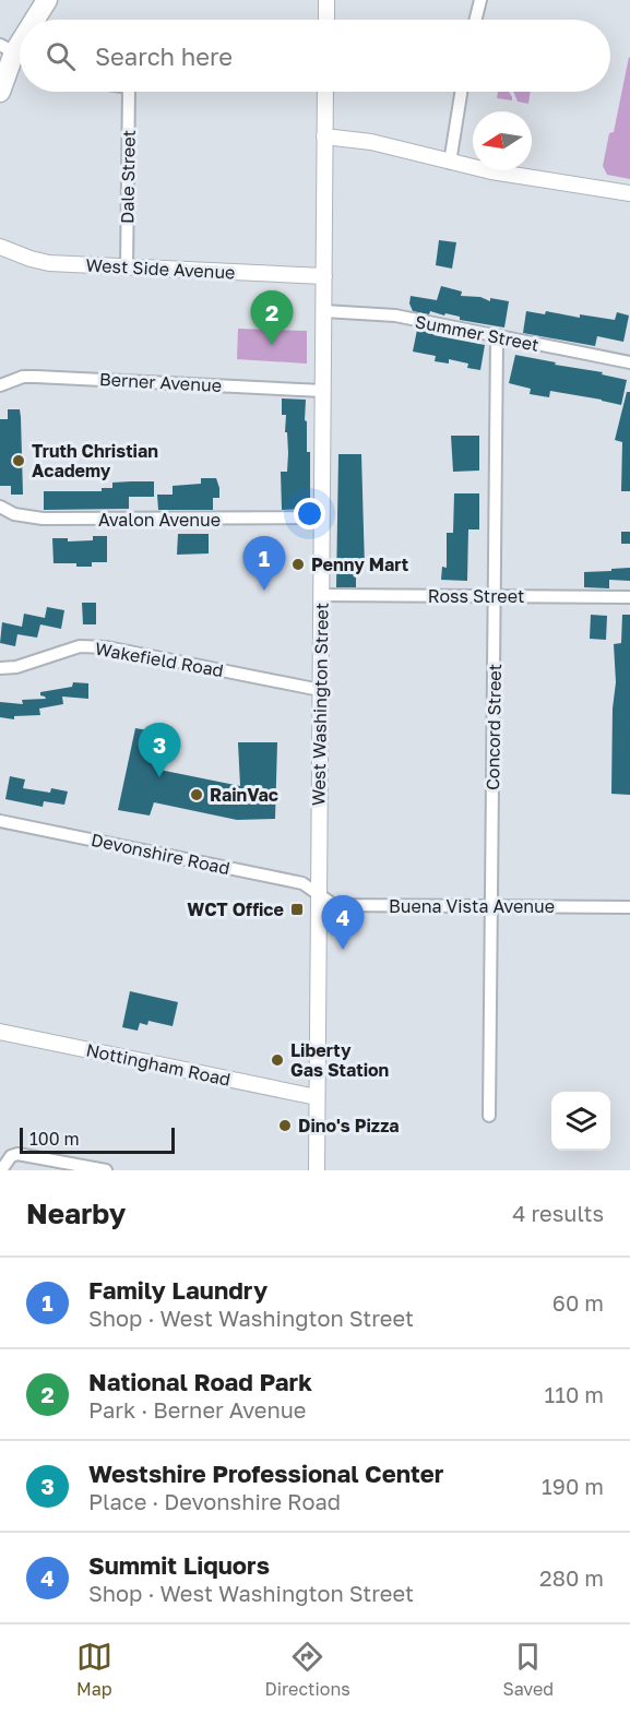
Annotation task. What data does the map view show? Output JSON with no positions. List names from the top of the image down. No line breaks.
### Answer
{"streets":{"street":["Dale Street","West Side Avenue","Summer Street","Berner Avenue","Avalon Avenue","Ross Street","Wakefield Road","West Washington Street","Concord Street","Devonshire Road","Buena Vista Avenue","Nottingham Road"]},"crossings":[["Dale Street","West Side Avenue"],["West Side Avenue","West Washington Street"],["Summer Street","West Washington Street"],["Summer Street","Concord Street"],["Berner Avenue","West Washington Street"],["Avalon Avenue","West Washington Street"],["Ross Street","West Washington Street"],["Ross Street","Concord Street"],["Wakefield Road","West Washington Street"],["West Washington Street","Devonshire Road"],["West Washington Street","Buena Vista Avenue"],["West Washington Street","Nottingham Road"],["Concord Street","Buena Vista Avenue"],["Devonshire Road","Buena Vista Avenue"]],"places":{"other":["Truth Christian Academy","Penny Mart","RainVac","Liberty Gas Station","Dino's Pizza"],"transit":["WCT Office"]},"scale_bar":"100 m","north":"left","page":{"search":"Search here","pins":["2","1","3","4"],"scale":"100 m","heading":["Nearby","4 results"],"list":[{"mark":"1","name":"Family Laundry","note":"Shop · West Washington Street","value":"60 m"},{"mark":"2","name":"National Road Park","note":"Park · Berner Avenue","value":"110 m"},{"mark":"3","name":"Westshire Professional Center","note":"Place · Devonshire Road","value":"190 m"},{"mark":"4","name":"Summit Liquors","note":"Shop · West Washington Street","value":"280 m"}],"nav":["Map","Directions","Saved"]}}
